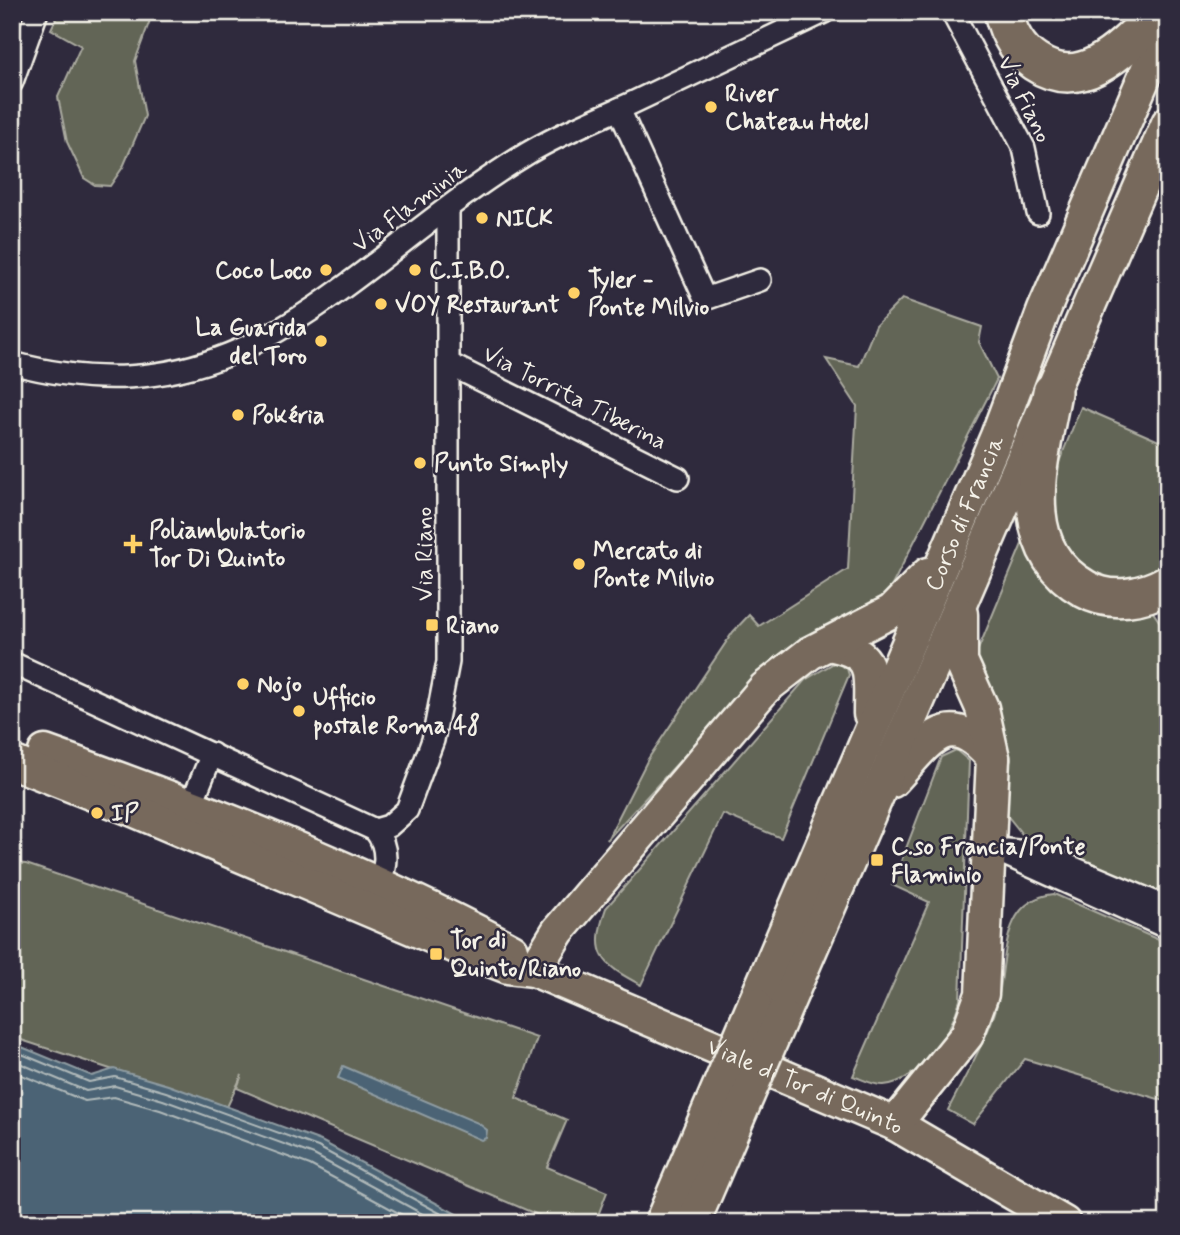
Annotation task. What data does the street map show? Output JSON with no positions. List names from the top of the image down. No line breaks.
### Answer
{"streets":{"main road":["Corso di Francia","Viale di Tor di Quinto"],"street":["Via Fiano","Via Flaminia","Via Torrita Tiberina","Via Riano"]},"crossings":[["Via Flaminia","Via Riano"],["Via Torrita Tiberina","Via Riano"]],"places":{"other":["River Chateau Hotel","NICK","Coco Loco","C.I.B.O.","Tyler - Ponte Milvio","VOY Restaurant","La Guarida del Toro","Pokéria","Punto Simply","Mercato di Ponte Milvio","Nojo","Ufficio postale Roma 48","IP"],"health":["Poliambulatorio Tor Di Quinto"],"transit":["Riano","C.so Francia/Ponte Flaminio","Tor di Quinto/Riano"]}}
